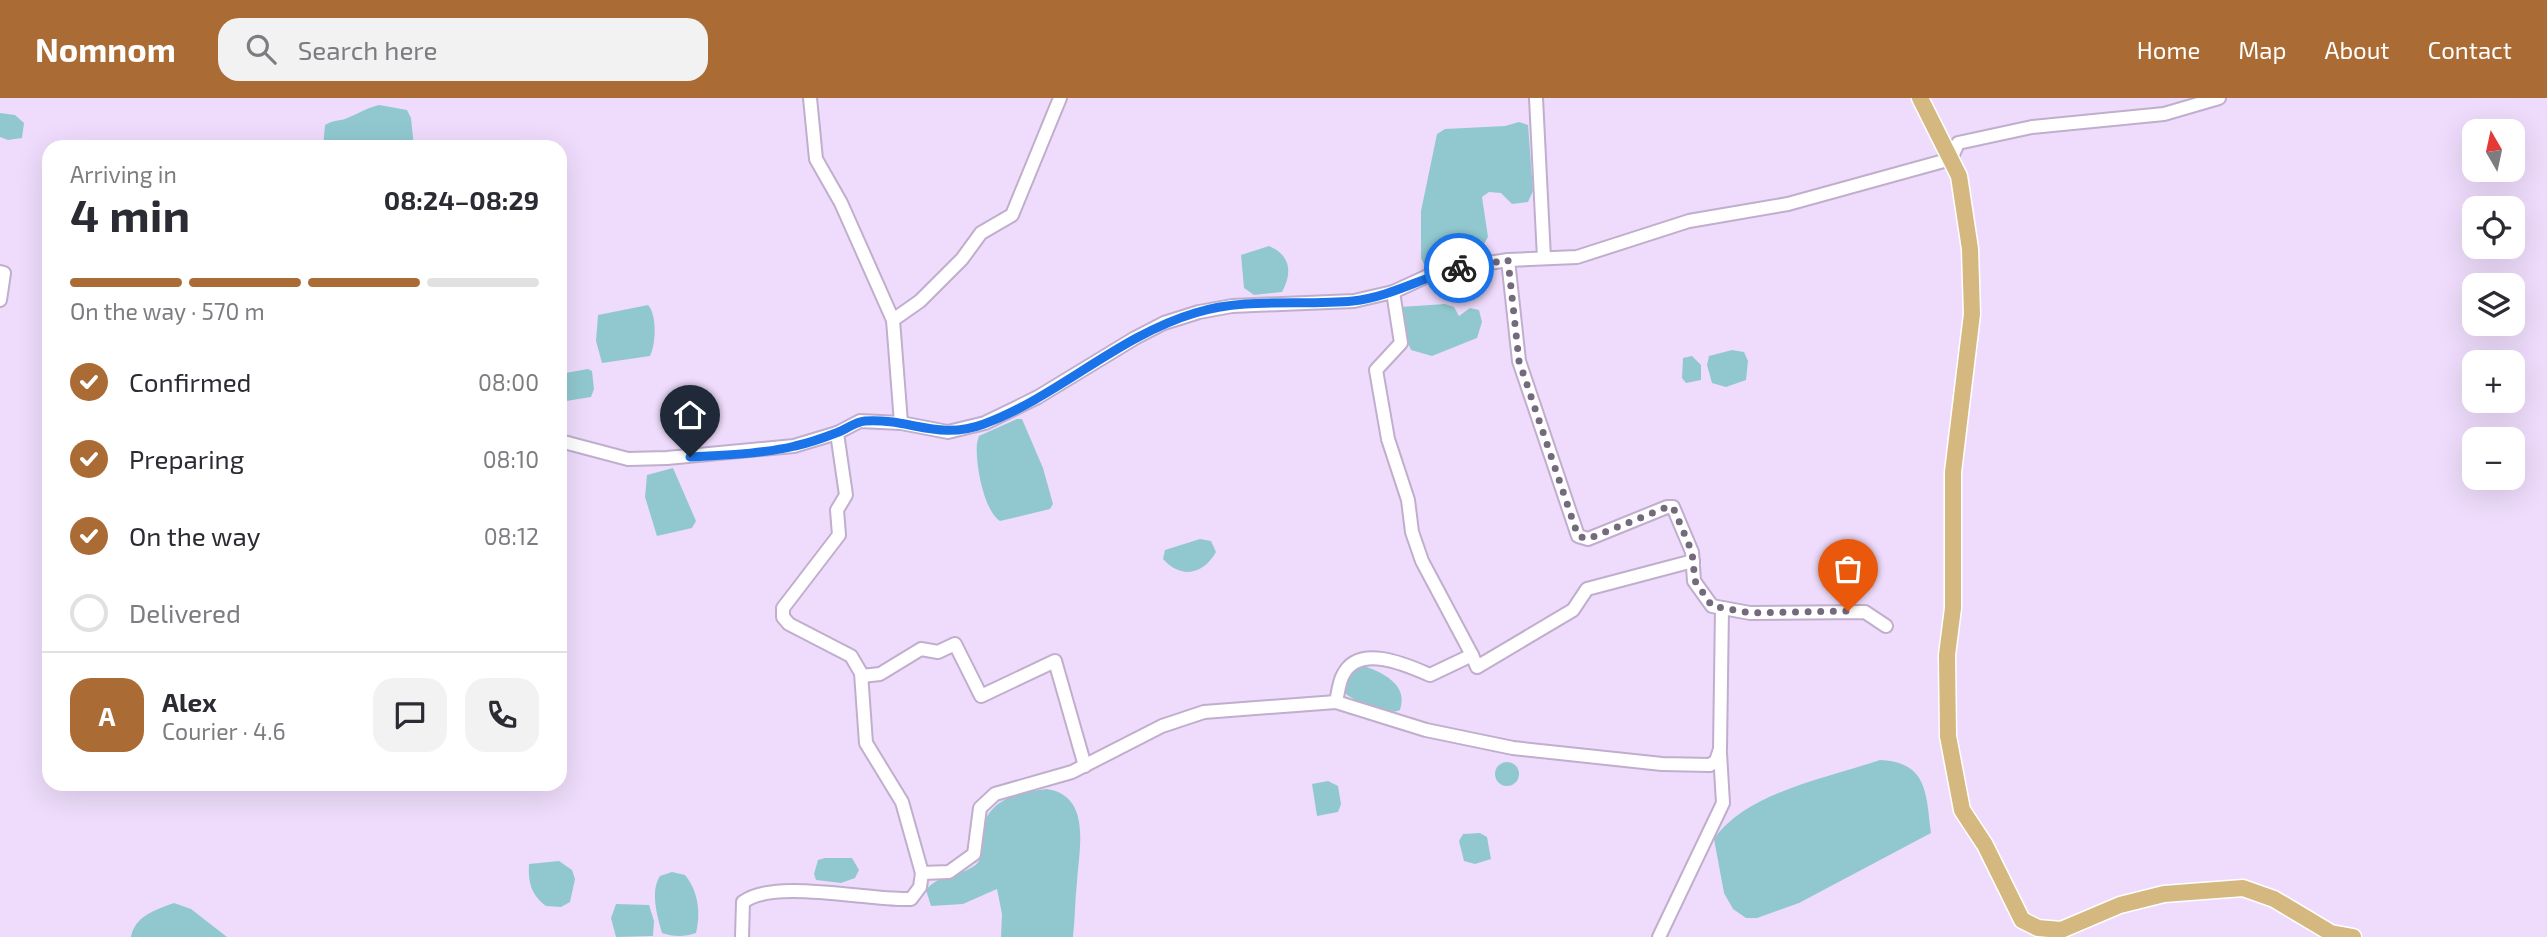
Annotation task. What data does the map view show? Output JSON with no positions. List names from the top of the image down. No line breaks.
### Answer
{"north":"top","page":{"header":"Nomnom","search":"Search here","nav":["Home","Map","About","Contact"],"map_buttons":["+","−"],"heading":["4 min","Arriving in","08:24–08:29"],"panel":["Alex","Courier · 4.6"],"bar":"On the way · 570 m","list":[["Confirmed","08:00"],["Preparing","08:10"],["On the way","08:12"],"Delivered"],"round":"A"}}
